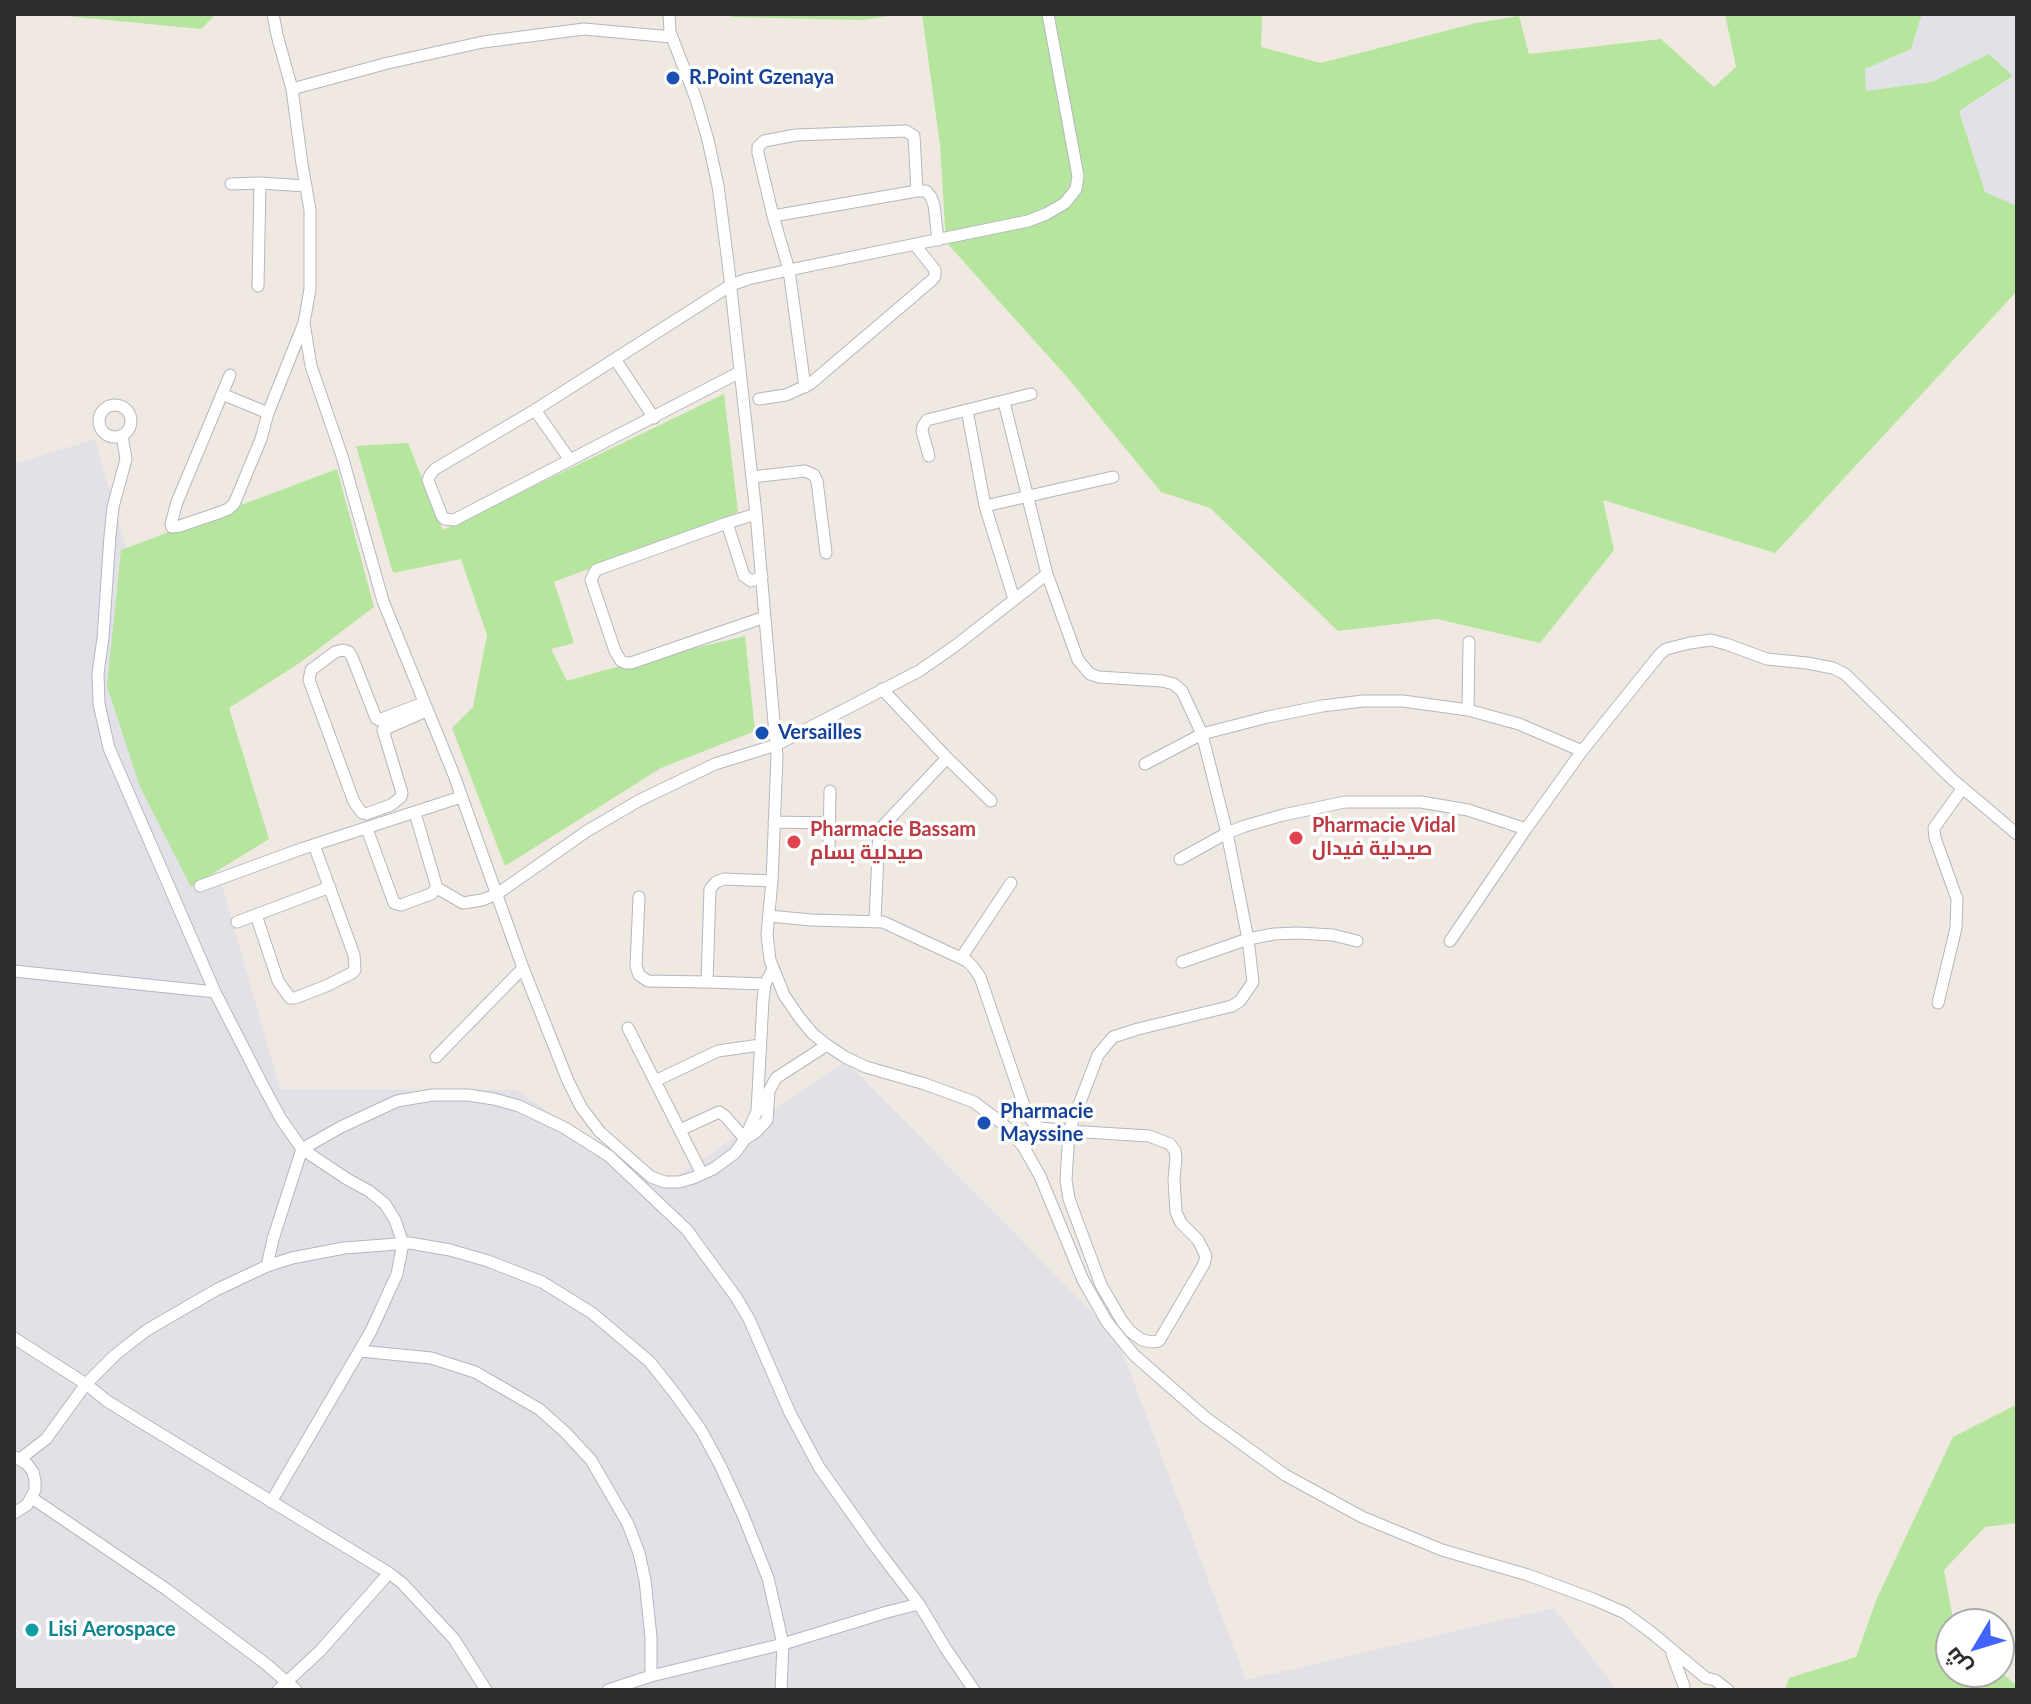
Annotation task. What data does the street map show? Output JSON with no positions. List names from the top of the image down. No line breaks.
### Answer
{"places":["R.Point Gzenaya","Versailles","Pharmacie Vidal صيدلية فيدال","Pharmacie Bassam صيدلية بسام","Pharmacie Mayssine","Lisi Aerospace"],"north":"bottom left"}
